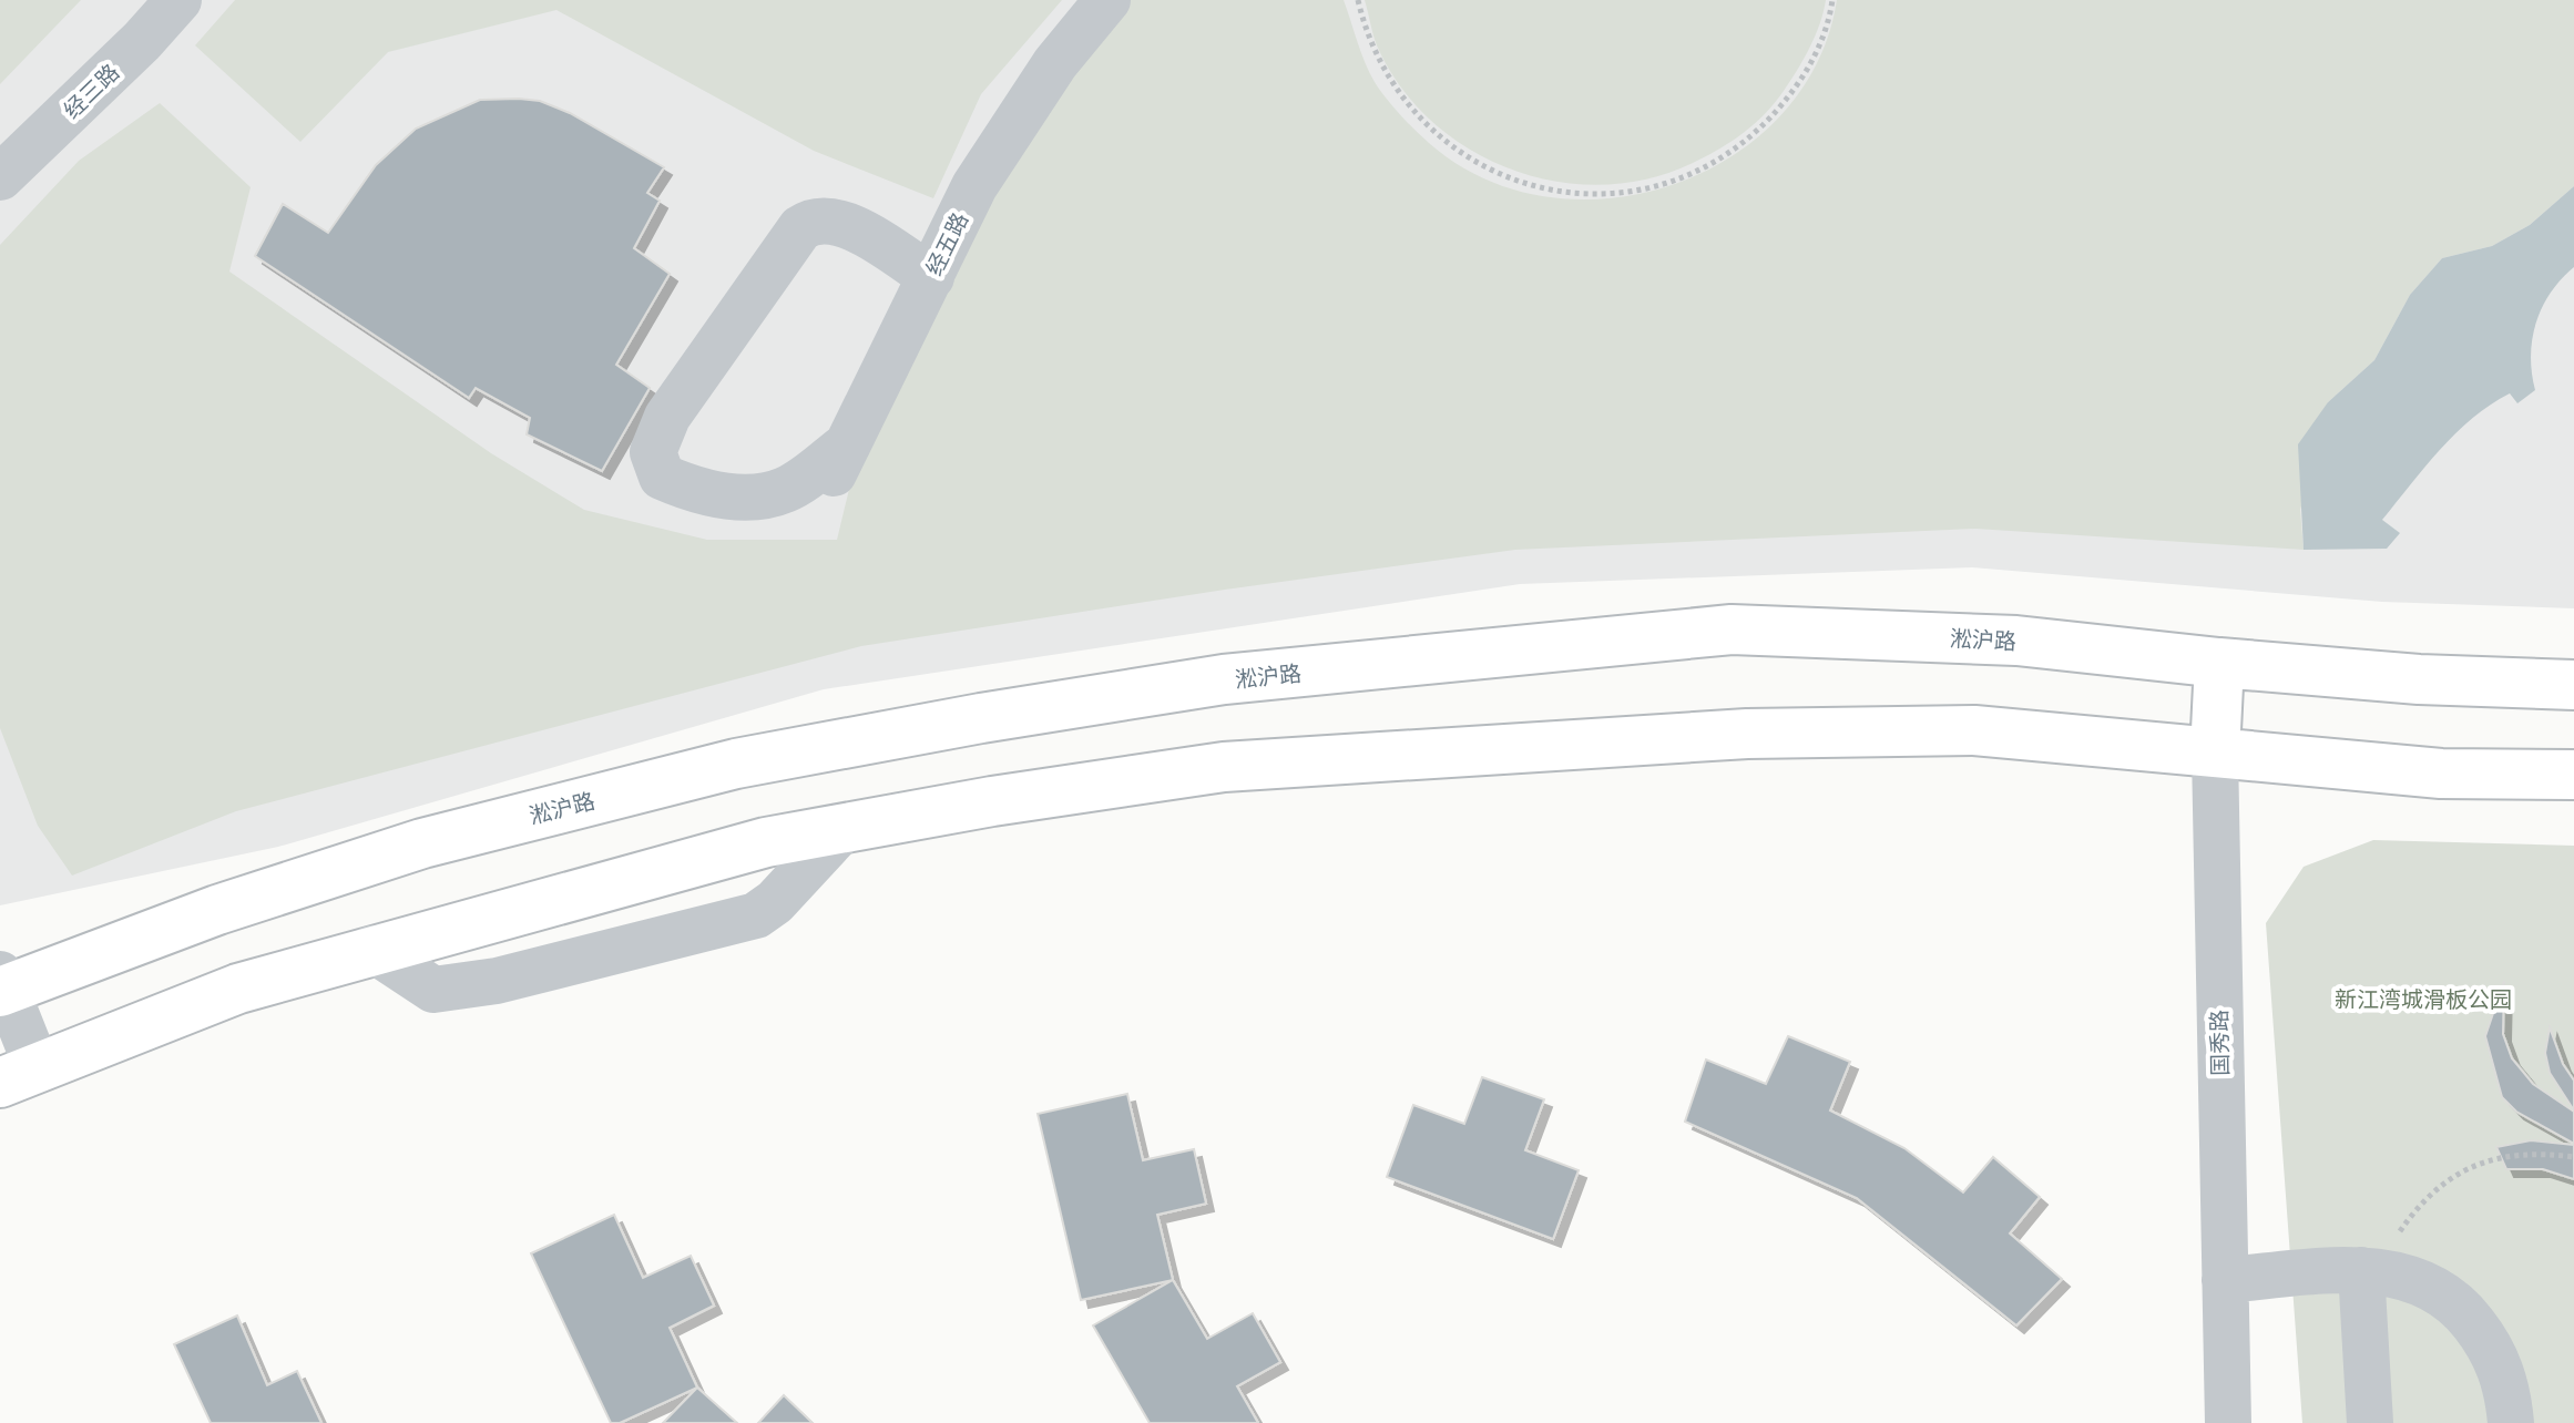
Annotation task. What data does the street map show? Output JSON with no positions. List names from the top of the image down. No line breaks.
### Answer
{"streets":{"main road":["淞沪路","国秀路"],"street":["经三路","经五路"]},"crossings":[["淞沪路","国秀路"]],"parks":["新江湾城滑板公园"]}
